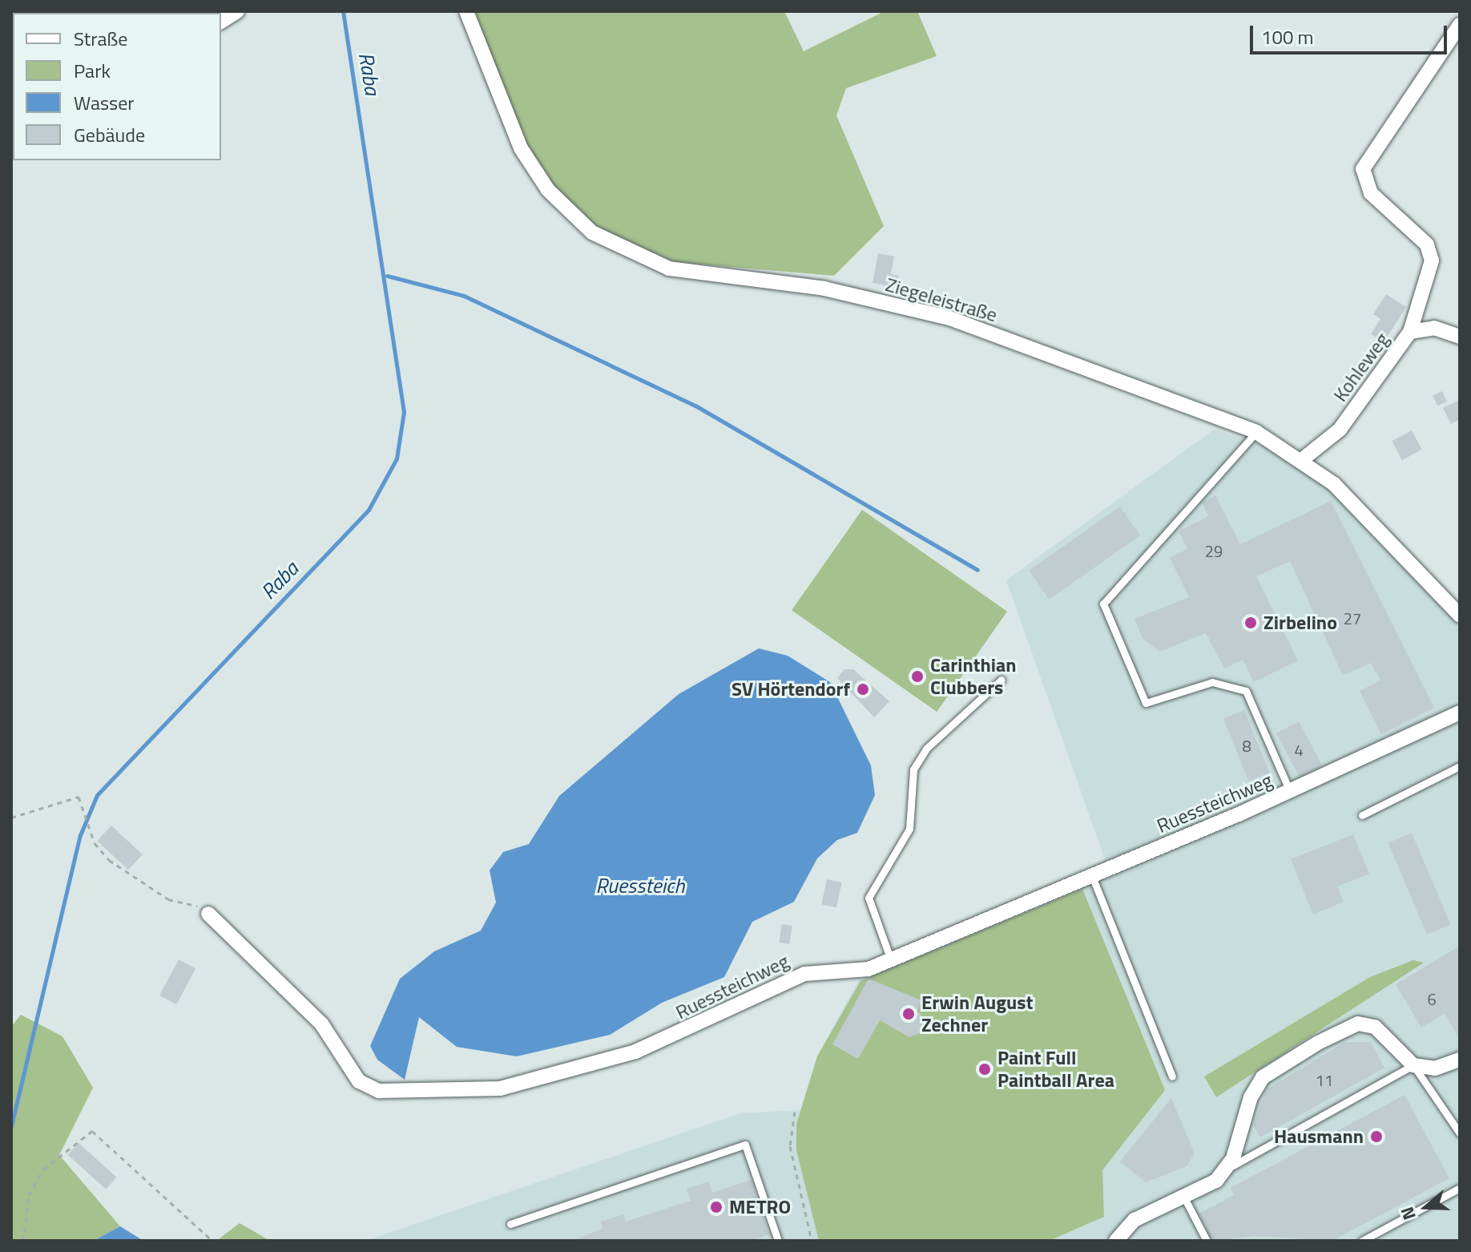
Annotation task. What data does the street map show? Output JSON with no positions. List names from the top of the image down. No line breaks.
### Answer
{"streets":{"street":["Ziegeleistraße","Kohleweg","Ruessteichweg"]},"crossings":[["Ziegeleistraße","Kohleweg"]],"water":["Raba","Ruessteich"],"places":["Zirbelino","Carinthian Clubbers","SV Hörtendorf","Erwin August Zechner","Paint Full Paintball Area","Hausmann","METRO"],"house_numbers":["29","27","8","4","6","11"],"legend":["Straße","Park","Wasser","Gebäude"],"scale_bar":"100 m","north":"left"}
